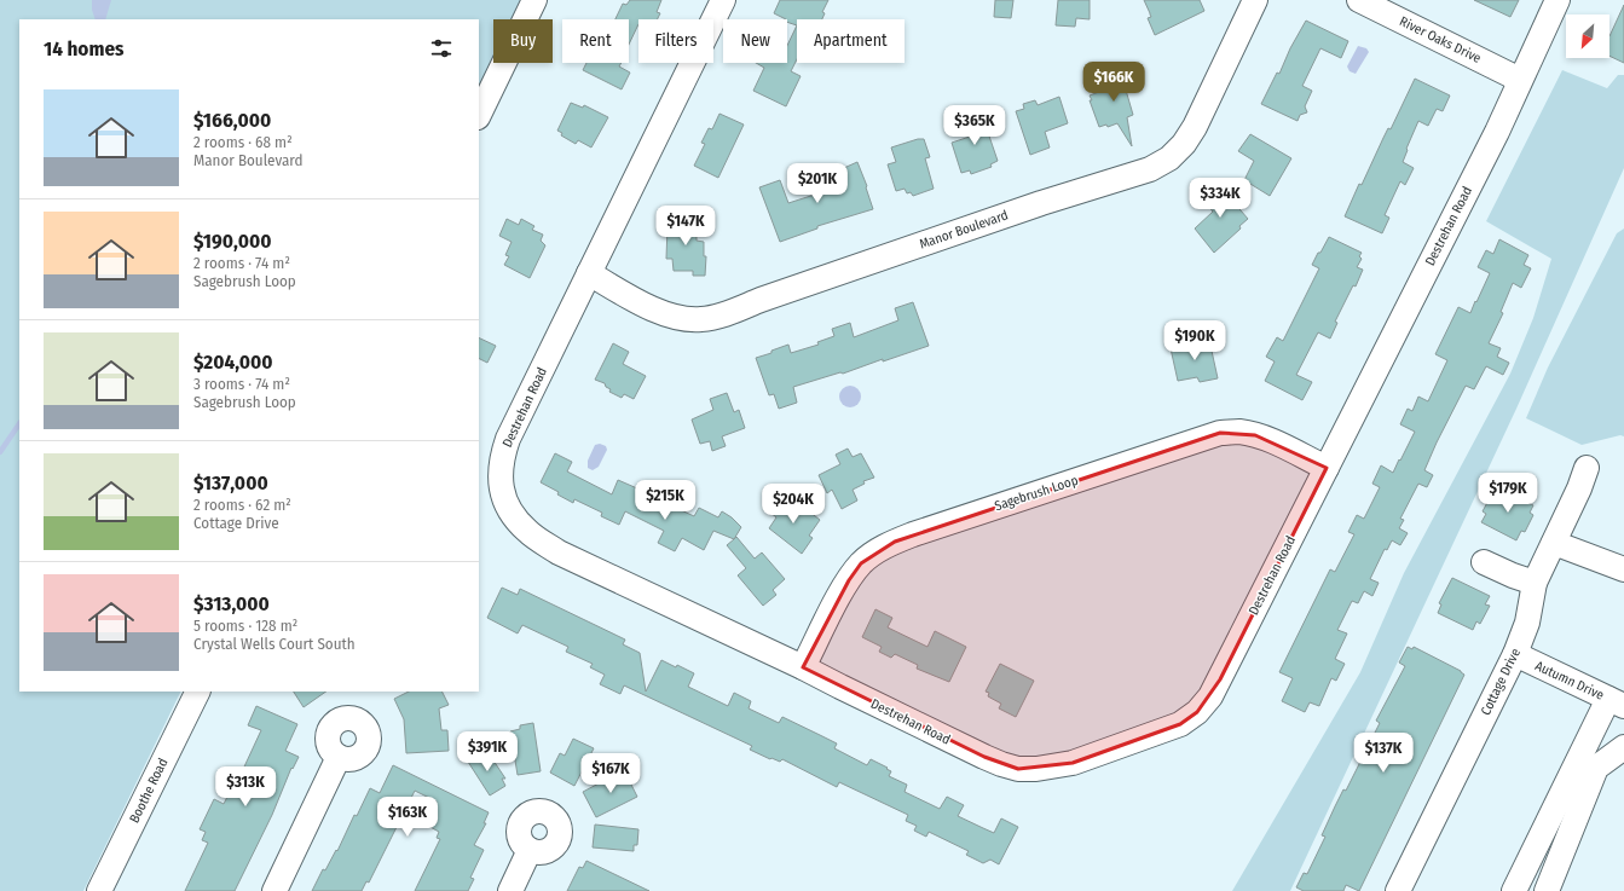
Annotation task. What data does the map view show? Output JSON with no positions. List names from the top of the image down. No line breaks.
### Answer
{"streets":{"street":["River Oaks Drive","Destrehan Road","Manor Boulevard","Sagebrush Loop","Autumn Drive","Cottage Drive","Boothe Road"]},"crossings":[["River Oaks Drive","Destrehan Road"],["Destrehan Road","Manor Boulevard"],["Destrehan Road","Sagebrush Loop"],["Autumn Drive","Cottage Drive"]],"north":"bottom left","page":{"chip":["Buy","Rent","Filters","New","Apartment"],"heading":"14 homes","price":["$166K","$365K","$201K","$334K","$147K","$190K","$179K","$215K","$204K","$391K","$137K","$167K","$313K","$163K"],"list":[{"name":"$166,000","note":"2 rooms · 68 m² · Manor Boulevard"},{"name":"$190,000","note":"2 rooms · 74 m² · Sagebrush Loop"},{"name":"$204,000","note":"3 rooms · 74 m² · Sagebrush Loop"},{"name":"$137,000","note":"2 rooms · 62 m² · Cottage Drive"},{"name":"$313,000","note":"5 rooms · 128 m² · Crystal Wells Court South"}]}}
